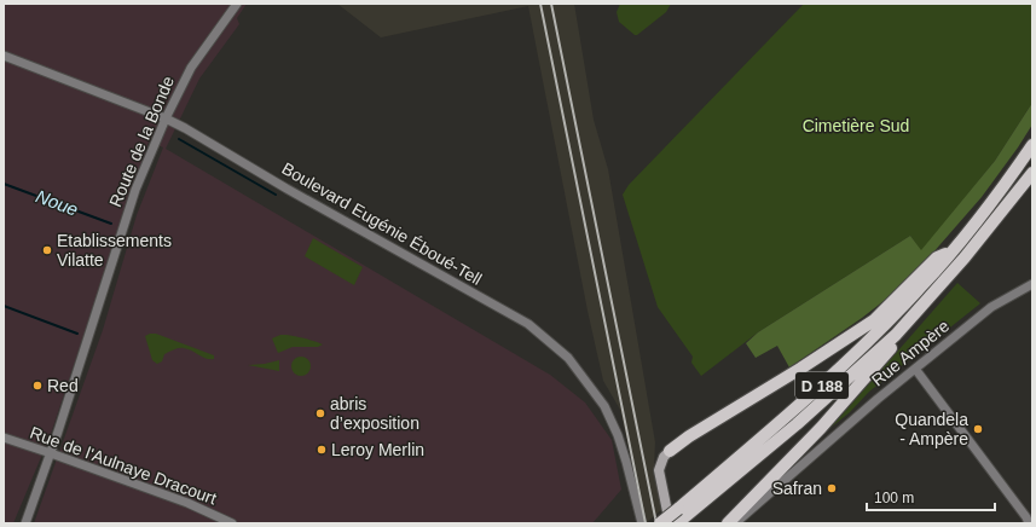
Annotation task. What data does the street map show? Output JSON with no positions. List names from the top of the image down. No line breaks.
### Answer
{"streets":{"main road":["D 188"],"street":["Route de la Bonde","Boulevard Eugénie Éboué-Tell","Rue Ampère","Rue de l'Aulnaye Dracourt"]},"crossings":[["Route de la Bonde","Boulevard Eugénie Éboué-Tell"],["Route de la Bonde","Rue de l'Aulnaye Dracourt"]],"water":["Noue"],"parks":["Cimetière Sud"],"places":["Etablissements Vilatte","Red","abris d’exposition","Quandela - Ampère","Leroy Merlin","Safran"],"scale_bar":"100 m"}
